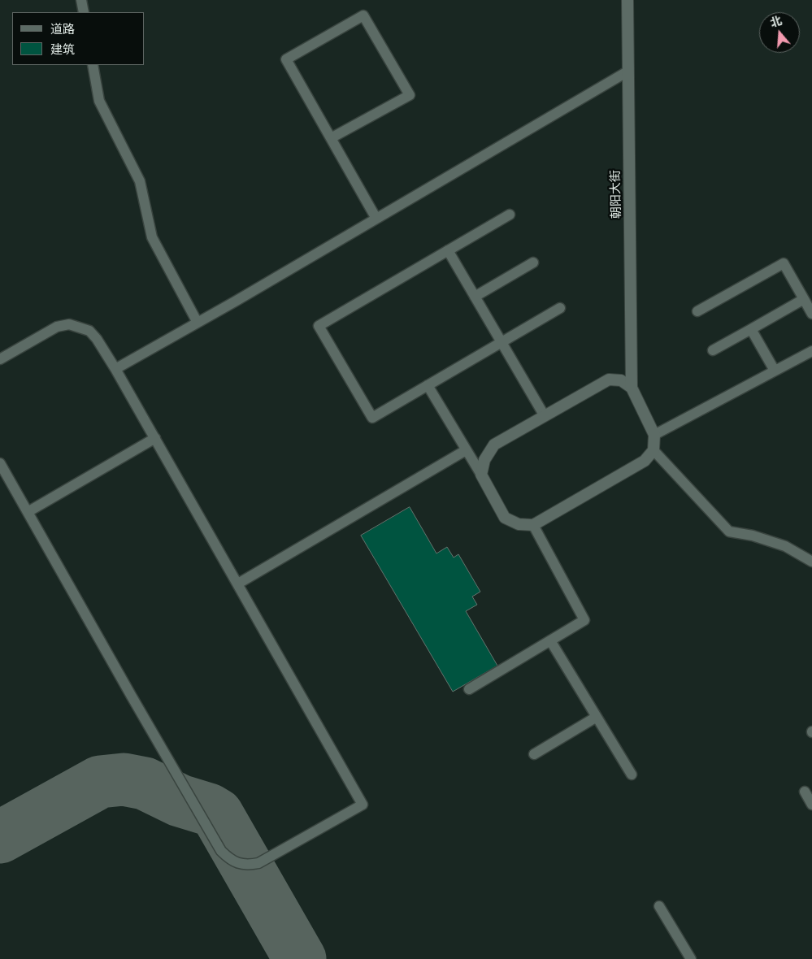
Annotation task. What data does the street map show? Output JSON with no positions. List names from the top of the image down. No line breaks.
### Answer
{"streets":{"street":["朝阳大街"]},"legend":["道路","建筑"],"north":"top"}
